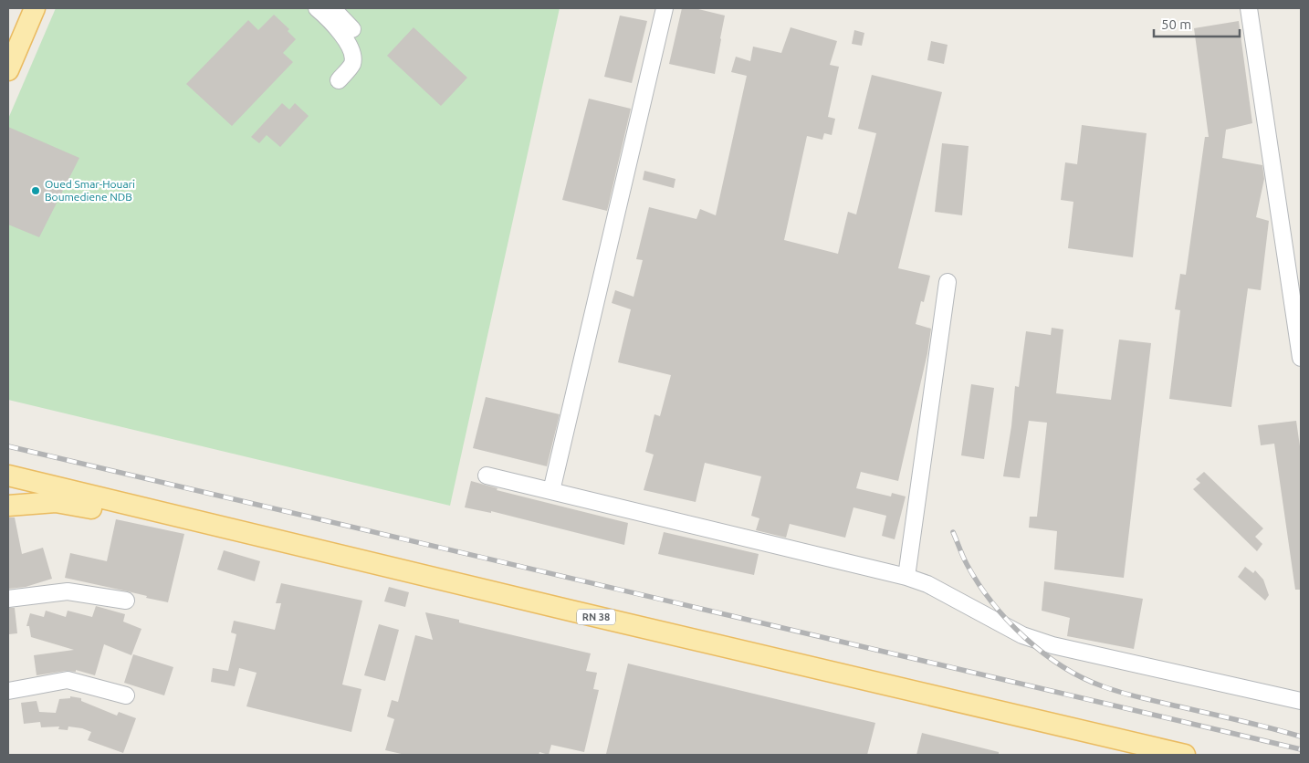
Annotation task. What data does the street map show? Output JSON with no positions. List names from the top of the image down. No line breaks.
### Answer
{"streets":{"main road":["RN 38"]},"places":["Oued Smar-Houari Boumediene NDB"],"scale_bar":"50 m"}
